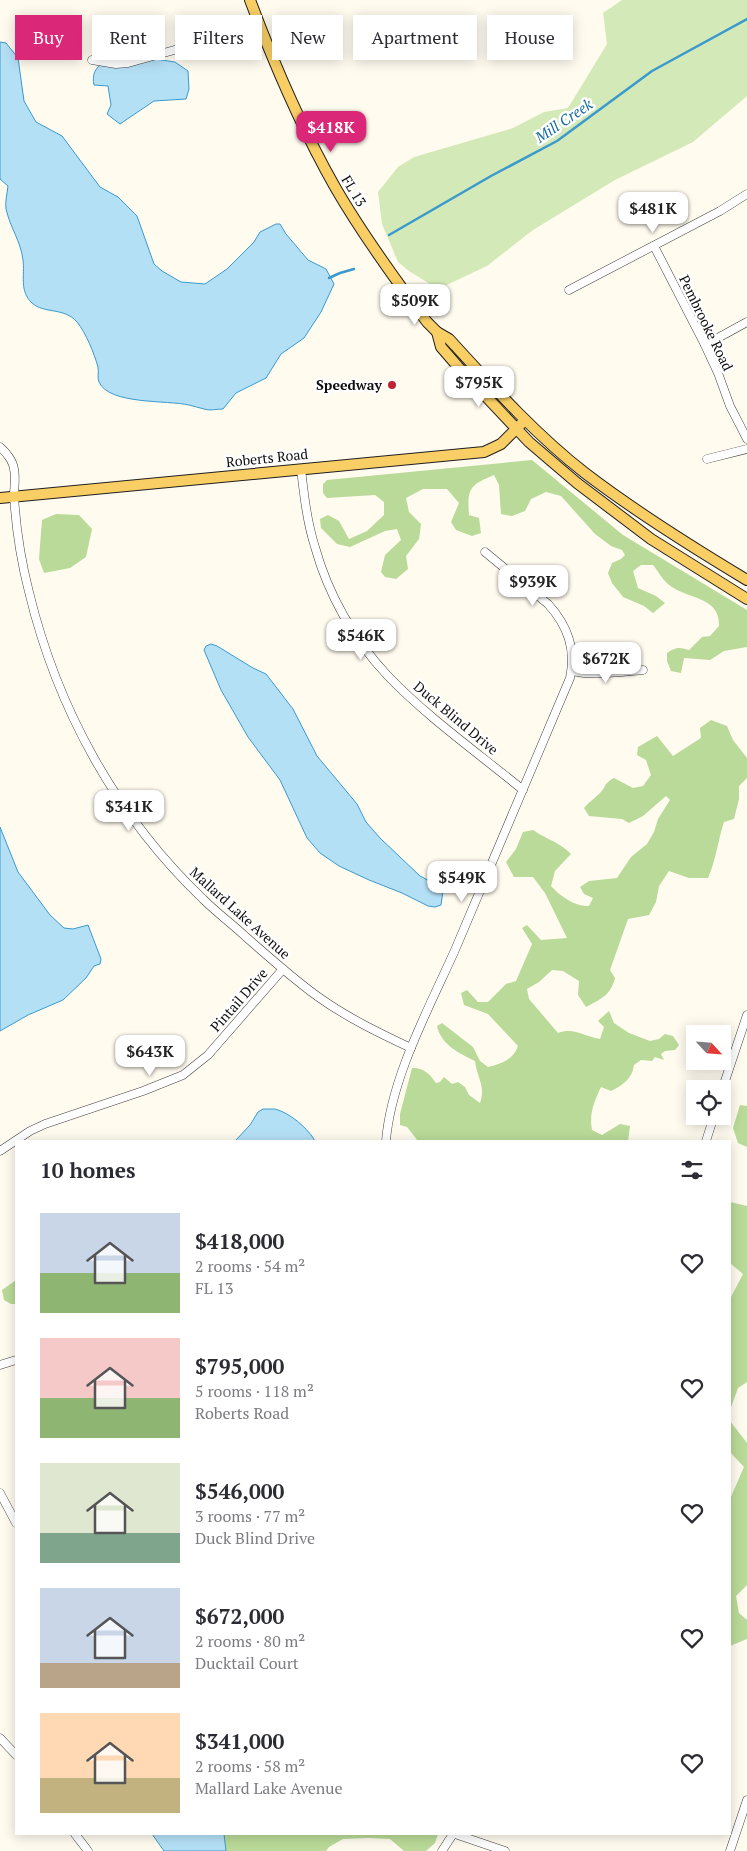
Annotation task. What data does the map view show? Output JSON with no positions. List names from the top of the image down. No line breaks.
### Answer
{"streets":{"main road":["FL 13","Roberts Road"],"street":["Pembrooke Road","Duck Blind Drive","Mallard Lake Avenue","Pintail Drive"]},"crossings":[["Roberts Road","Duck Blind Drive"],["Roberts Road","Mallard Lake Avenue"],["Mallard Lake Avenue","Pintail Drive"]],"water":["Mill Creek"],"places":["Speedway"],"north":"bottom right","page":{"chip":["Buy","Rent","Filters","New","Apartment","House"],"price":["$418K","$481K","$509K","$795K","$939K","$546K","$672K","$341K","$549K","$643K"],"heading":"10 homes","list":[{"name":"$418,000","note":"2 rooms · 54 m² · FL 13"},{"name":"$795,000","note":"5 rooms · 118 m² · Roberts Road"},{"name":"$546,000","note":"3 rooms · 77 m² · Duck Blind Drive"},{"name":"$672,000","note":"2 rooms · 80 m² · Ducktail Court"},{"name":"$341,000","note":"2 rooms · 58 m² · Mallard Lake Avenue"}]}}
